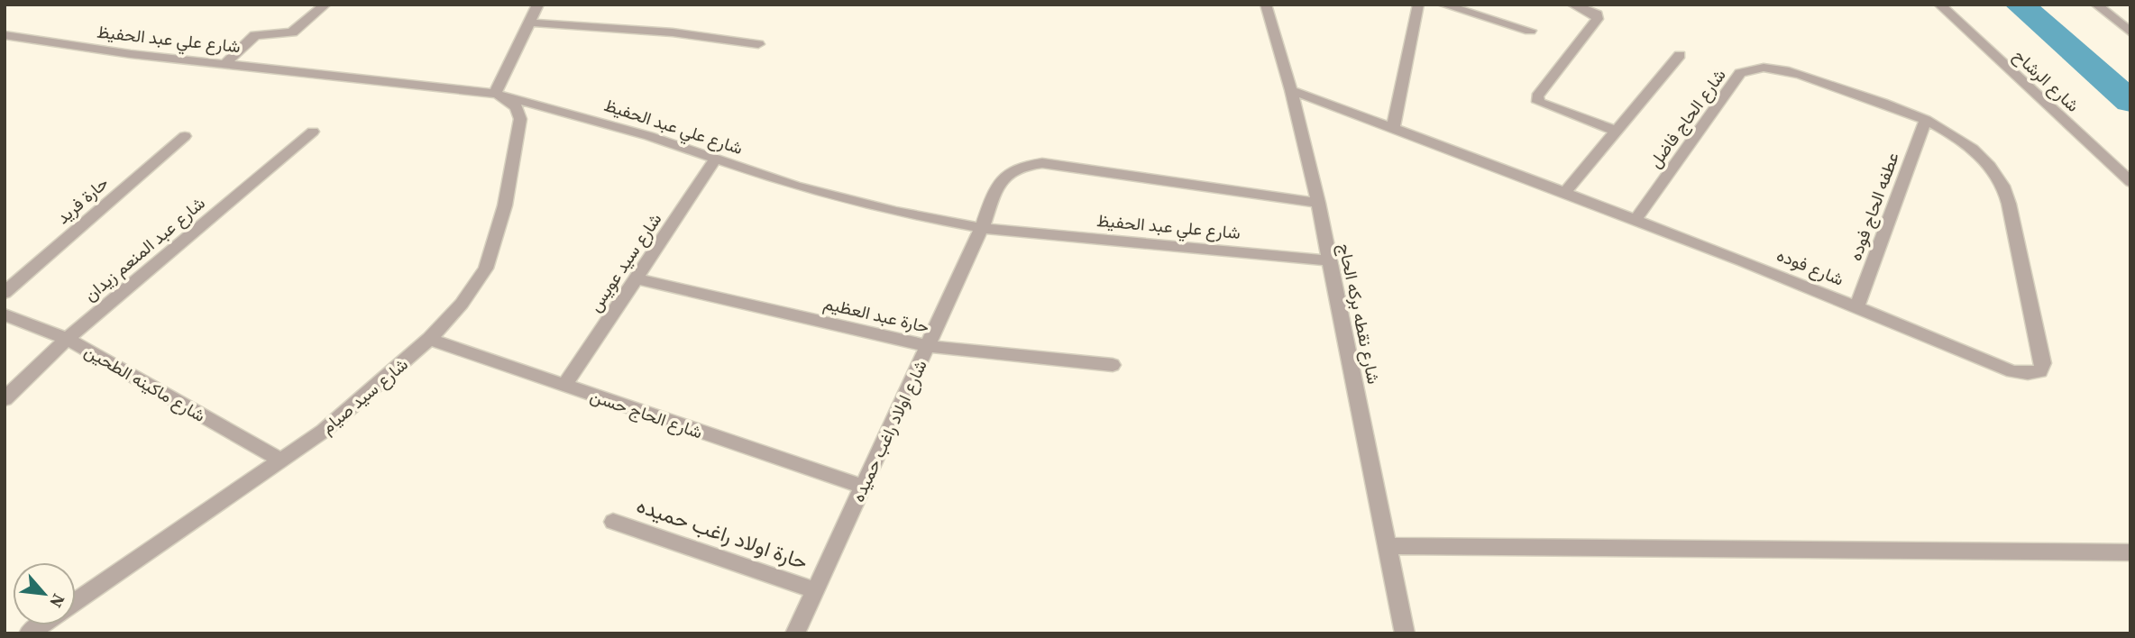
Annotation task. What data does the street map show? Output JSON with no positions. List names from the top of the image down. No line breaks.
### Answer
{"streets":{"street":["شارع علي عبد الحفيظ","شارع الرشاح","شارع الحاج فاضل","حارة فريد","عطفه الحاج فوده","شارع عبد المنعم زيدان","شارع سيد عويس","شارع فوده","شارع نقطه بركه الحاج","حارة عبد العظيم","شارع ماكينه الطحين","شارع سيد صيام","شارع الحاج حسن","شارع اولاد راغب حميده","حارة اولاد راغب حميده"]},"crossings":[["شارع علي عبد الحفيظ","شارع سيد عويس"],["شارع علي عبد الحفيظ","شارع نقطه بركه الحاج"],["شارع علي عبد الحفيظ","شارع سيد صيام"],["شارع علي عبد الحفيظ","شارع اولاد راغب حميده"],["شارع الحاج فاضل","عطفه الحاج فوده"],["شارع الحاج فاضل","شارع فوده"],["عطفه الحاج فوده","شارع فوده"],["شارع عبد المنعم زيدان","شارع ماكينه الطحين"],["شارع سيد عويس","حارة عبد العظيم"],["شارع سيد عويس","شارع الحاج حسن"],["شارع فوده","شارع نقطه بركه الحاج"],["شارع نقطه بركه الحاج","شارع اولاد راغب حميده"],["حارة عبد العظيم","شارع اولاد راغب حميده"],["شارع ماكينه الطحين","شارع سيد صيام"],["شارع سيد صيام","شارع الحاج حسن"],["شارع الحاج حسن","شارع اولاد راغب حميده"],["شارع اولاد راغب حميده","حارة اولاد راغب حميده"]],"north":"bottom right"}
